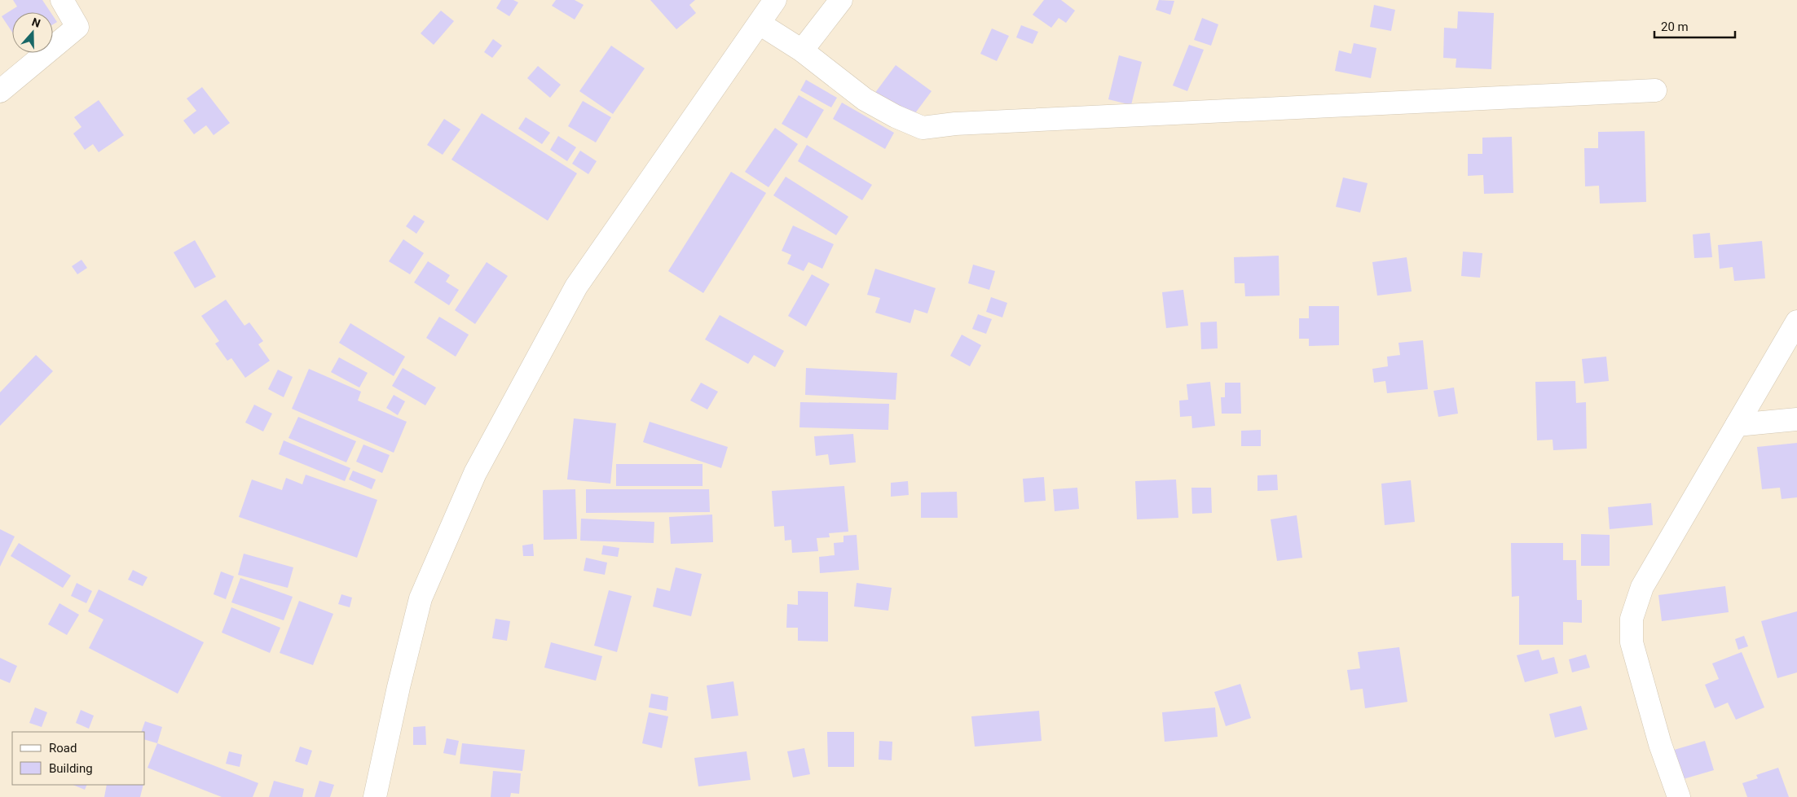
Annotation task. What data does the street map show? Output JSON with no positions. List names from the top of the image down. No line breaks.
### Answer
{"legend":["Road","Building"],"scale_bar":"20 m","north":"top"}
